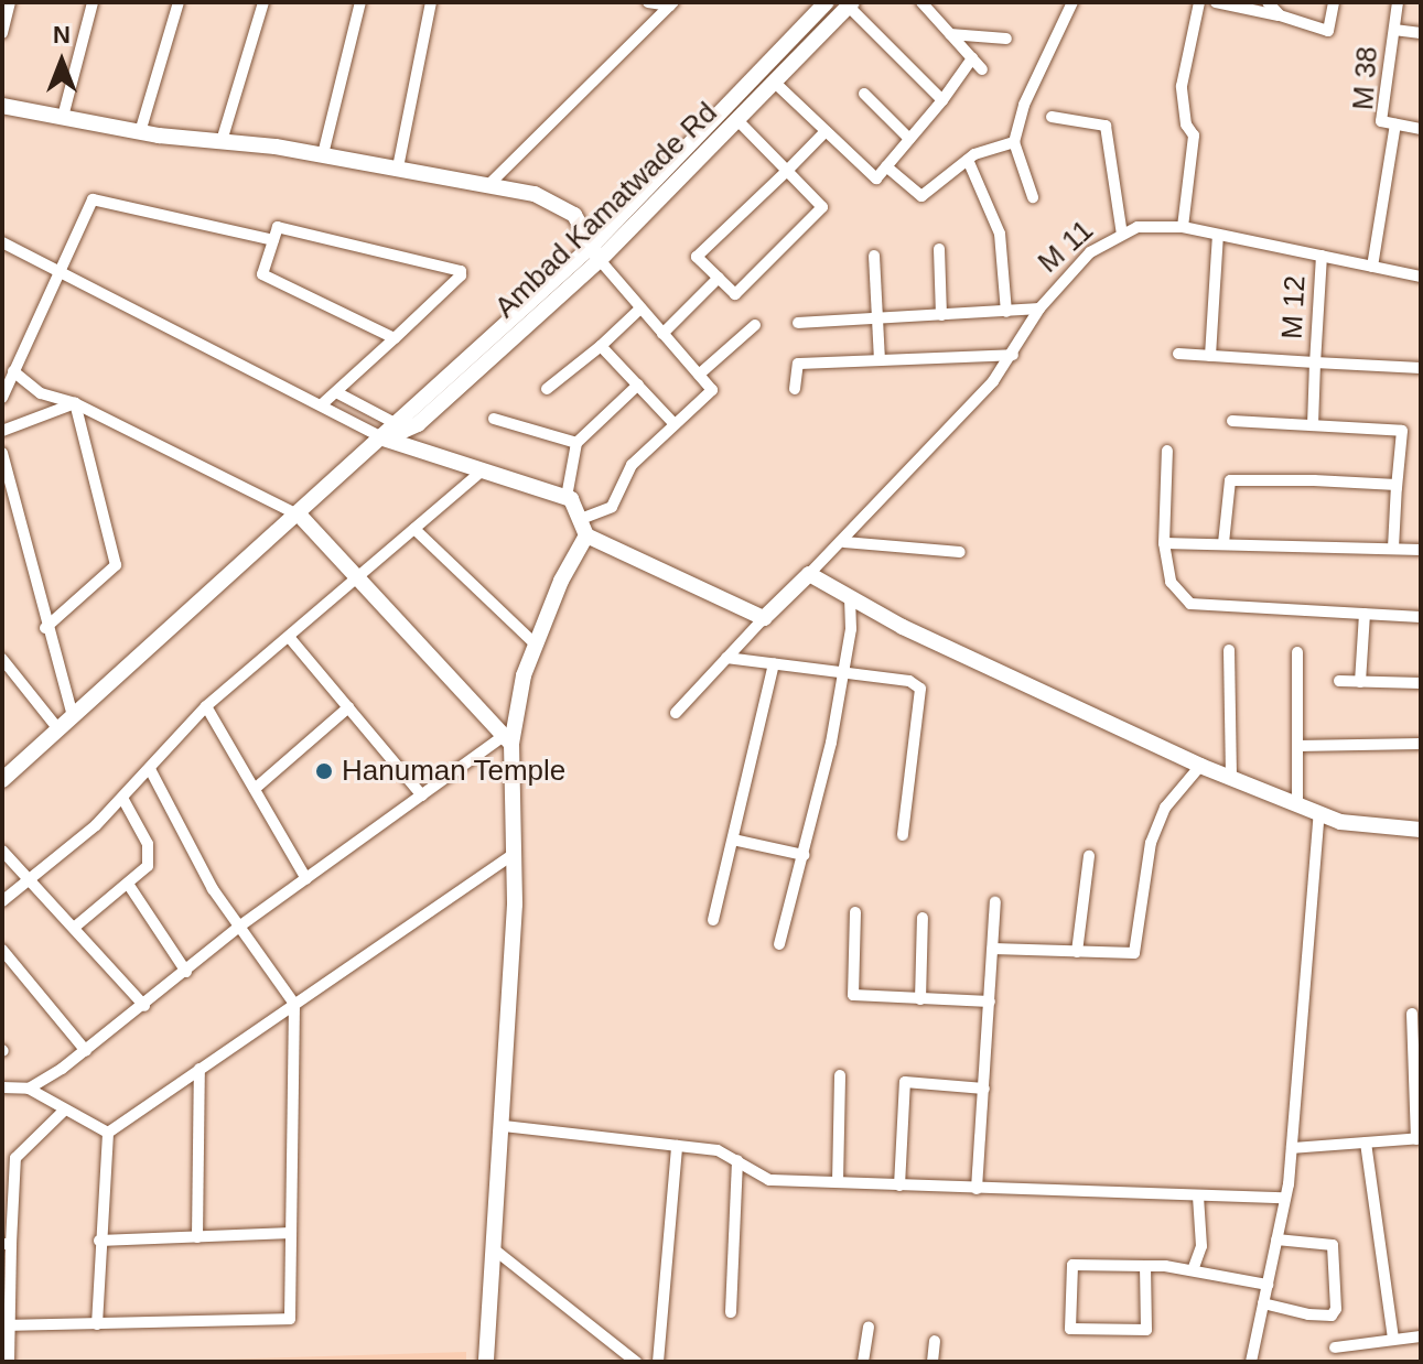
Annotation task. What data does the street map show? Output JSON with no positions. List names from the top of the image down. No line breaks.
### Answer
{"streets":{"street":["M 38","Ambad Kamatwade Rd","M 11","M 12"]},"crossings":[["M 11","M 12"]],"places":["Hanuman Temple"],"north":"top"}
